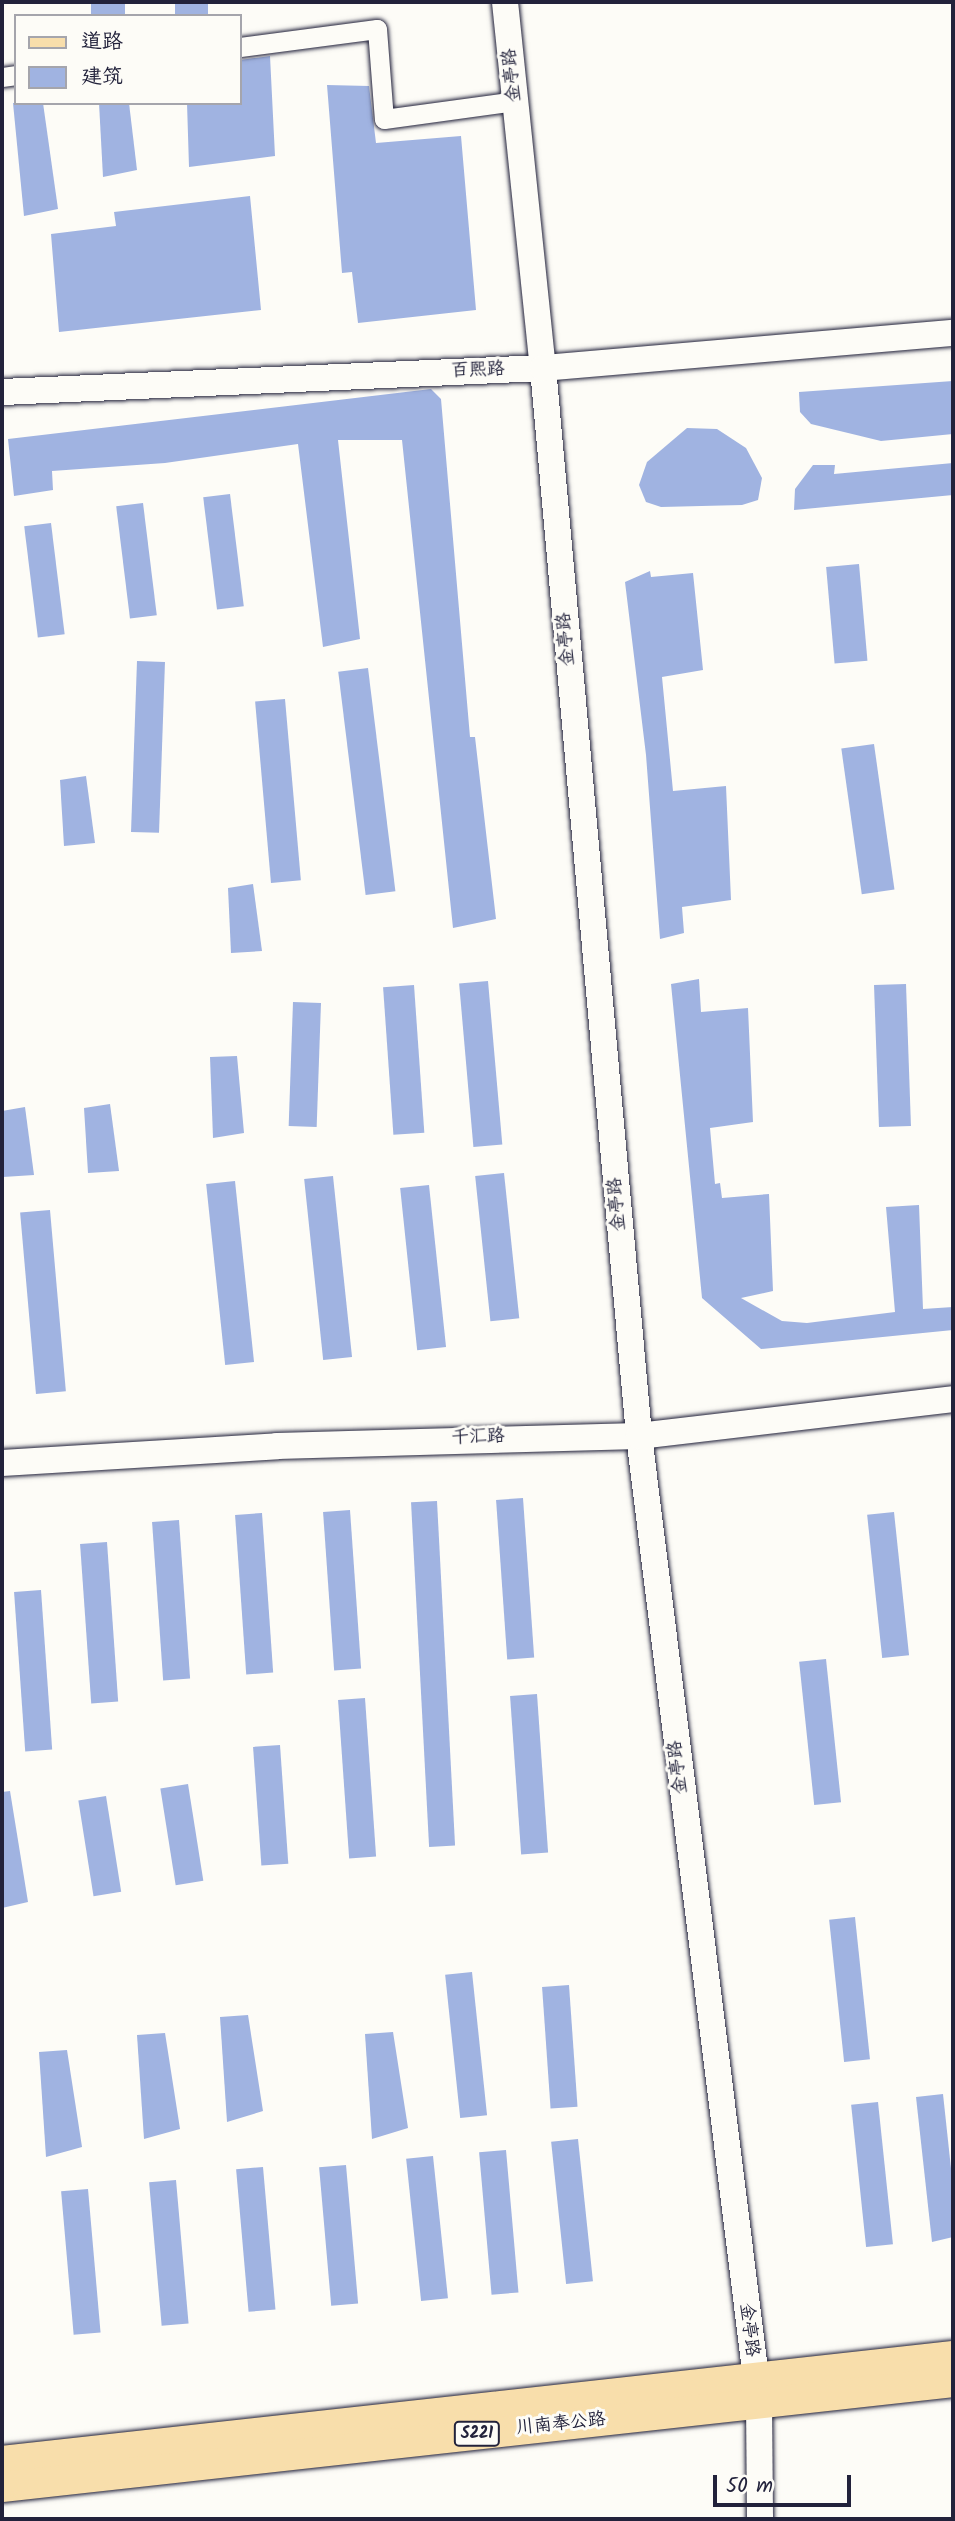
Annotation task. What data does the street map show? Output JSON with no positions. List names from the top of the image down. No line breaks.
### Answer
{"streets":{"main road":["金亭路","百熙路","千汇路","川南奉公路","S221"]},"crossings":[["金亭路","百熙路"],["金亭路","千汇路"],["金亭路","川南奉公路"]],"legend":["道路","建筑"],"scale_bar":"50 m"}
